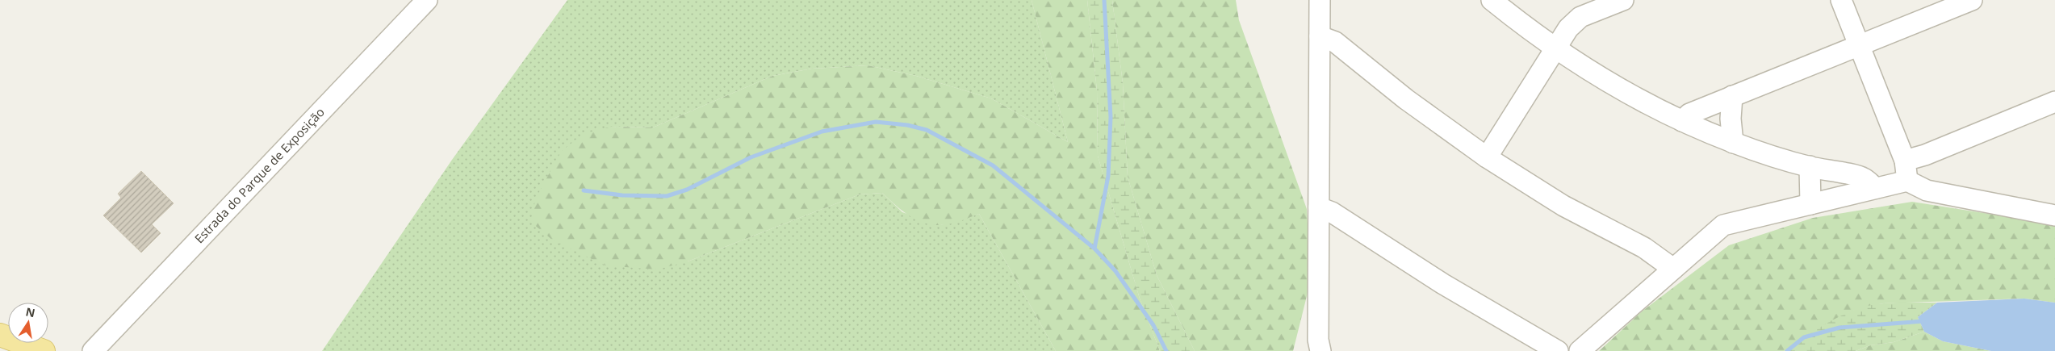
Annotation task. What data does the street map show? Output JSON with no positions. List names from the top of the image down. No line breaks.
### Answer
{"streets":{"street":["Estrada do Parque de Exposição"]},"north":"top"}
